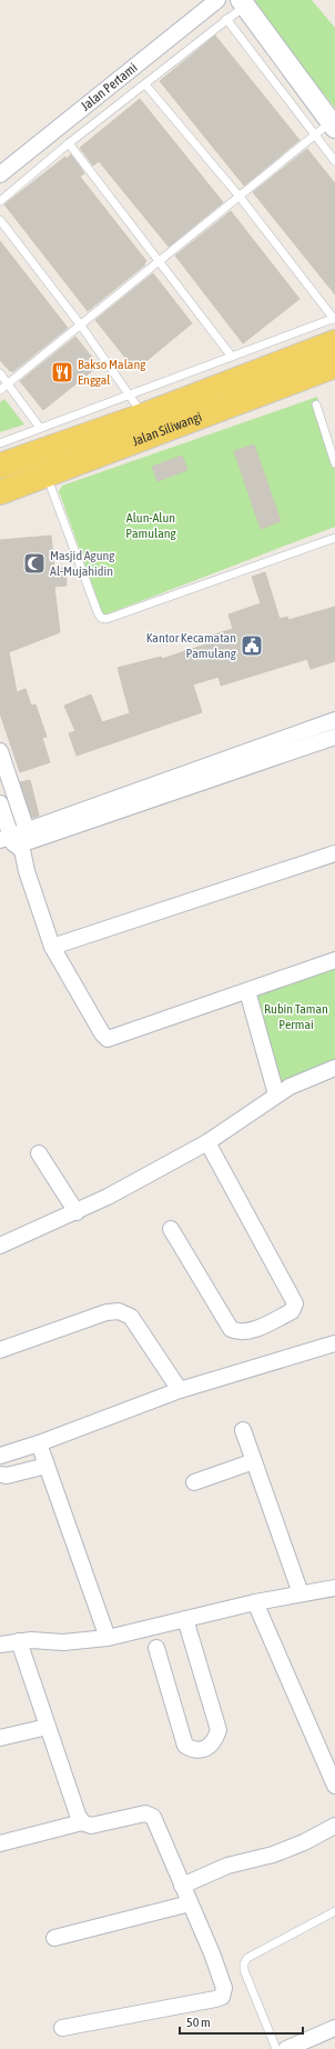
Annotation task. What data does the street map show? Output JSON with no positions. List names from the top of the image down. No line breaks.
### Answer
{"streets":{"main road":["Jalan Siliwangi"],"street":["Jalan Pertami"]},"parks":["Alun-Alun Pamulang","Rubin Taman Permai"],"places":{"restaurant":["Bakso Malang Enggal"],"mosque":["Masjid Agung Al-Mujahidin"],"public building":["Kantor Kecamatan Pamulang"]},"scale_bar":"50 m"}
